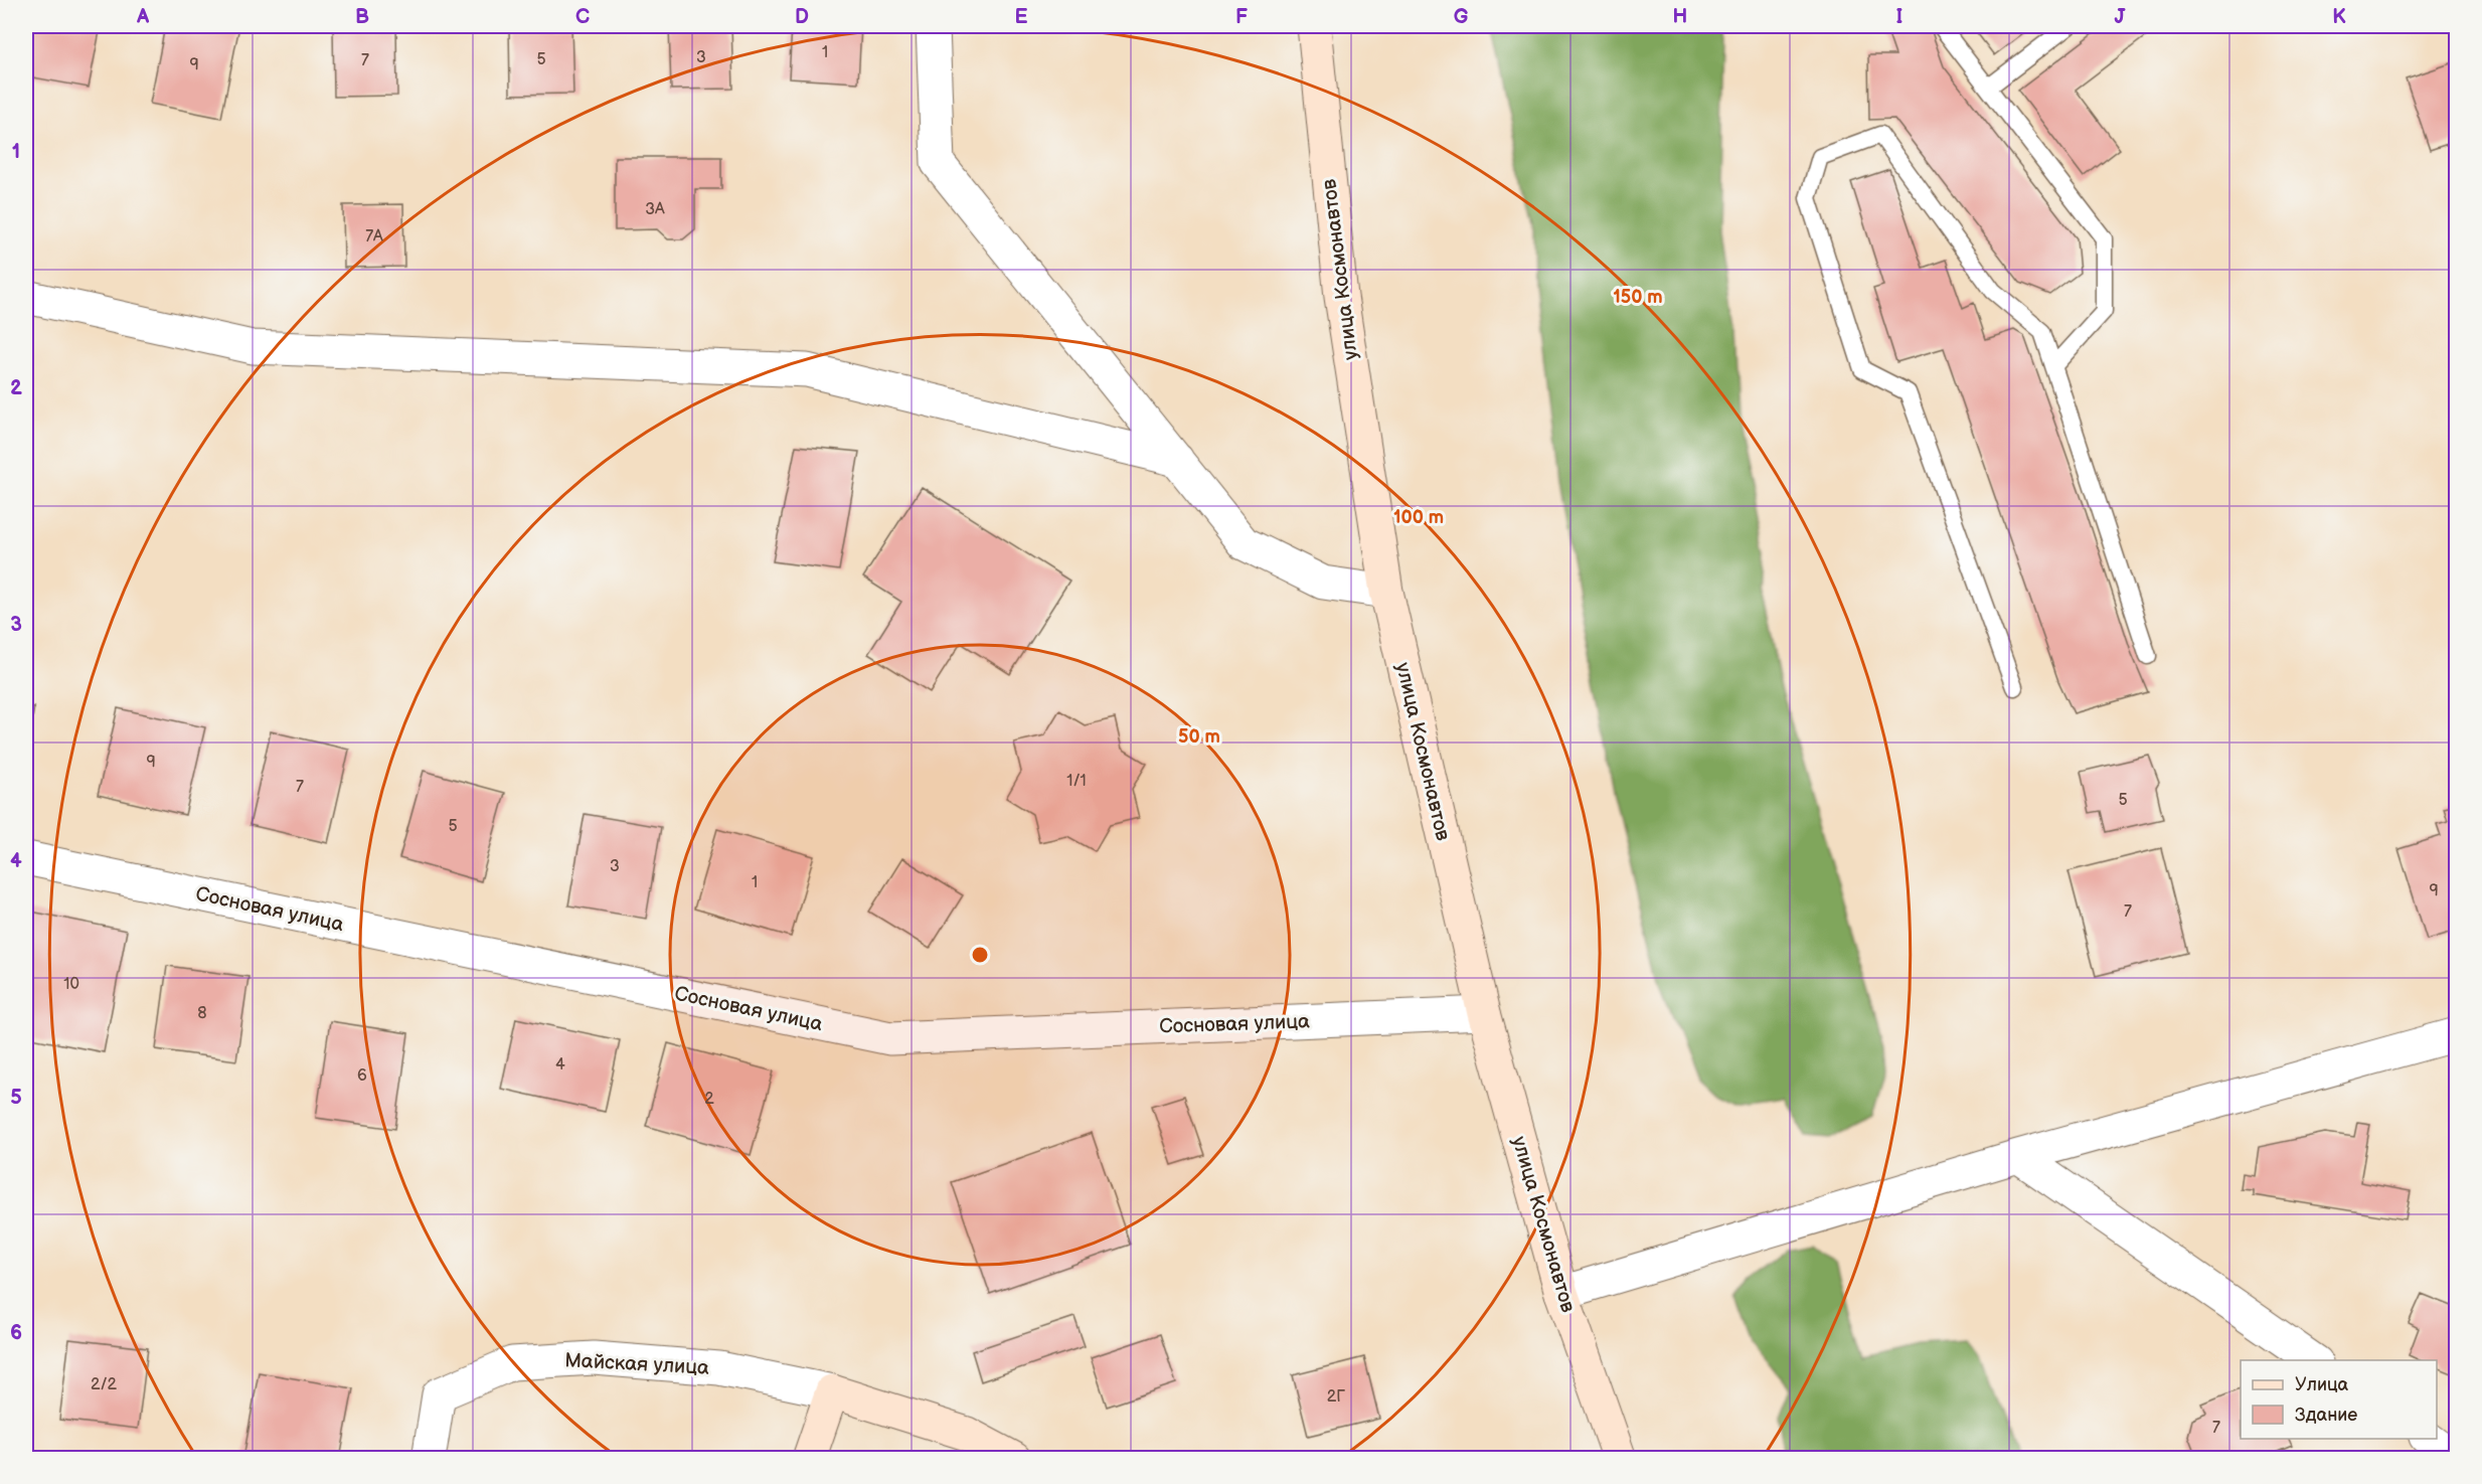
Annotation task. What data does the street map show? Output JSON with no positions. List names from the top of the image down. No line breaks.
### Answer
{"streets":{"main road":["улица Космонавтов"],"street":["Сосновая улица","Майская улица"]},"crossings":[["улица Космонавтов","Сосновая улица"]],"house_numbers":["1","3","5","7","9","3А","7А","9","1/1","7","5","5","3","1","9","7","10","8","4","6","2","2/2","2Г","7"],"legend":["Улица","Здание"],"grid":{"columns":["A","B","C","D","E","F","G","H","I","J","K"],"rows":["1","2","3","4","5","6"]},"rings":["150 m","100 m","50 m"]}
